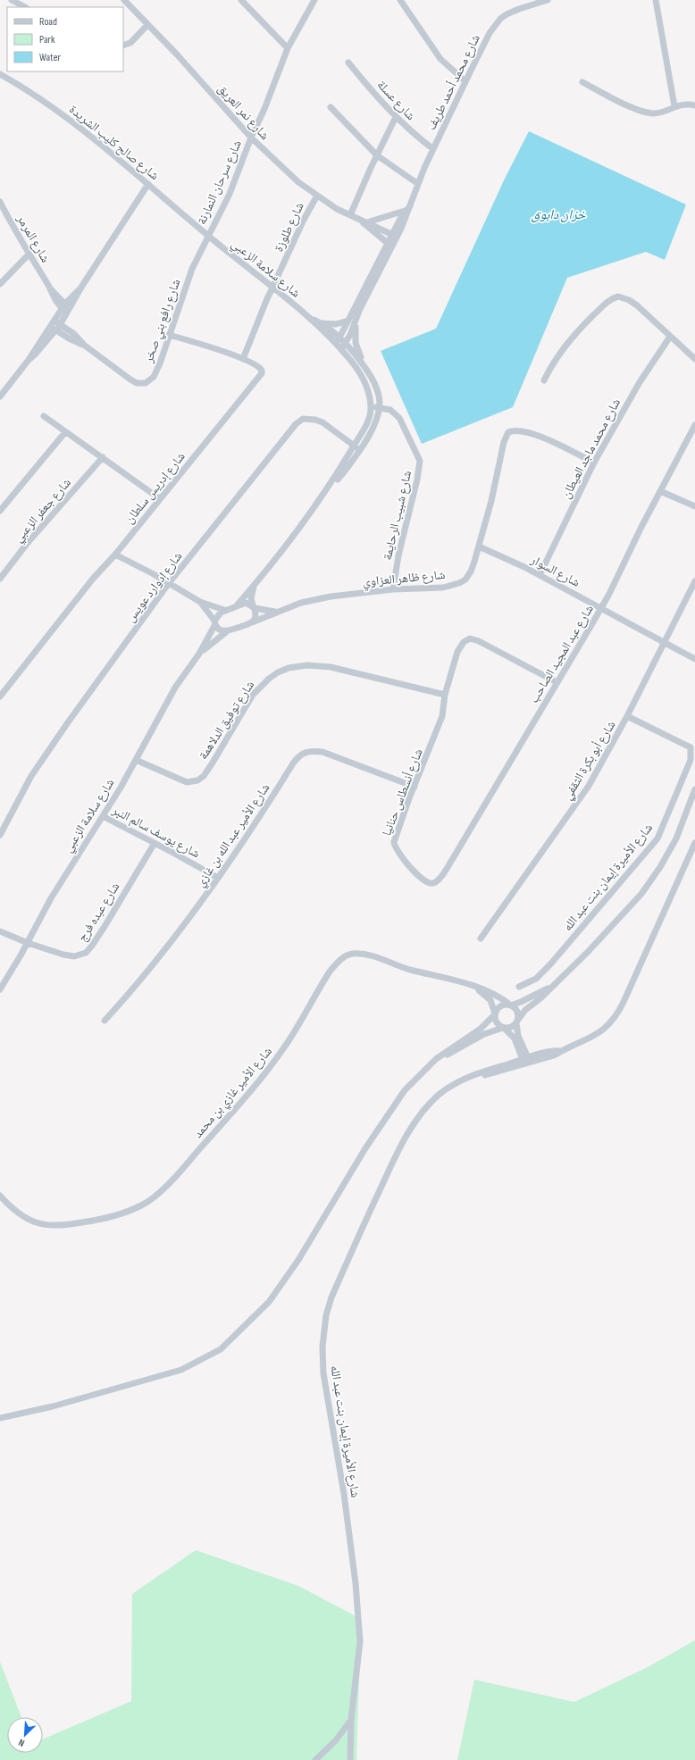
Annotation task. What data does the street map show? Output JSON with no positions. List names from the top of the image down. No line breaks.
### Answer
{"streets":{"street":["شارع محمد أحمد طريف","شارع عسلة","شارع نمر العريق","شارع صالح كليب الشريدة","شارع سرحان النمارنة","شارع طلوزة","شارع المرمر","شارع سلامة الزعبي","شارع رافع بني صخر","شارع محمد ماجد العيطان","شارع إدريس سلطان","شارع جعفر الزعبي","شارع شبيب الرحايمة","شارع السوار","شارع ظاهر العزاوي","شارع إدوارد عويس","شارع عبد المجيد الصاحب","شارع توفيق الدلاهمة","شارع أبو بكرة الثقفي","شارع أنسطاس حنانيا","شارع يوسف سالم النبر","شارع الأمير عبد الله بن غازي","شارع الأميرة إيمان بنت عبد الله","شارع عبده فرج","شارع الأمير غازي بن محمد"]},"crossings":[["شارع محمد أحمد طريف","شارع عسلة"],["شارع محمد أحمد طريف","شارع نمر العريق"],["شارع محمد أحمد طريف","شارع سلامة الزعبي"],["شارع نمر العريق","شارع سرحان النمارنة"],["شارع نمر العريق","شارع طلوزة"],["شارع صالح كليب الشريدة","شارع سرحان النمارنة"],["شارع صالح كليب الشريدة","شارع سلامة الزعبي"],["شارع صالح كليب الشريدة","شارع رافع بني صخر"],["شارع سرحان النمارنة","شارع سلامة الزعبي"],["شارع سرحان النمارنة","شارع رافع بني صخر"],["شارع طلوزة","شارع سلامة الزعبي"],["شارع طلوزة","شارع إدريس سلطان"],["شارع سلامة الزعبي","شارع رافع بني صخر"],["شارع سلامة الزعبي","شارع شبيب الرحايمة"],["شارع سلامة الزعبي","شارع ظاهر العزاوي"],["شارع سلامة الزعبي","شارع إدوارد عويس"],["شارع سلامة الزعبي","شارع توفيق الدلاهمة"],["شارع سلامة الزعبي","شارع يوسف سالم النبر"],["شارع سلامة الزعبي","شارع عبده فرج"],["شارع رافع بني صخر","شارع إدريس سلطان"],["شارع محمد ماجد العيطان","شارع السوار"],["شارع محمد ماجد العيطان","شارع ظاهر العزاوي"],["شارع شبيب الرحايمة","شارع ظاهر العزاوي"],["شارع السوار","شارع ظاهر العزاوي"],["شارع السوار","شارع عبد المجيد الصاحب"],["شارع السوار","شارع أبو بكرة الثقفي"],["شارع عبد المجيد الصاحب","شارع أنسطاس حنانيا"],["شارع توفيق الدلاهمة","شارع أنسطاس حنانيا"],["شارع أبو بكرة الثقفي","شارع الأميرة إيمان بنت عبد الله"],["شارع أنسطاس حنانيا","شارع الأمير عبد الله بن غازي"],["شارع يوسف سالم النبر","شارع الأمير عبد الله بن غازي"],["شارع يوسف سالم النبر","شارع عبده فرج"]],"water":["خزان دابوق"],"legend":["Road","Park","Water"],"north":"bottom left"}
